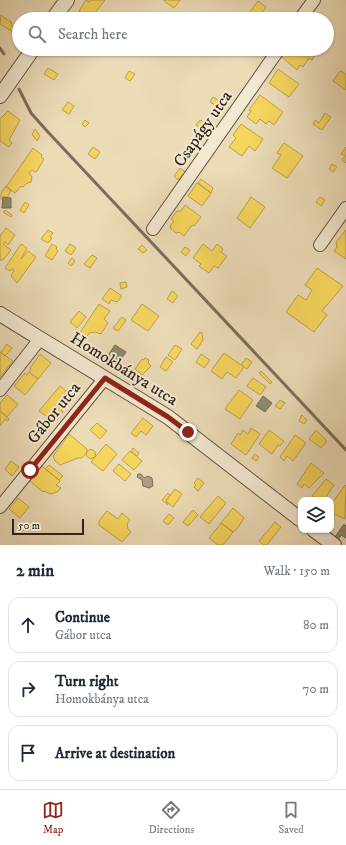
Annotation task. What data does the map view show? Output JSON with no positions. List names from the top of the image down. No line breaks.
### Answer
{"streets":{"street":["Csapágy utca","Homokbánya utca","Gábor utca"]},"crossings":[["Homokbánya utca","Gábor utca"]],"scale_bar":"50 m","page":{"search":"Search here","scale":"50 m","heading":["2 min","Walk · 150 m"],"list":[["Continue","Gábor utca","80 m"],["Turn right","Homokbánya utca","70 m"],"Arrive at destination"],"nav":["Map","Directions","Saved"]}}
